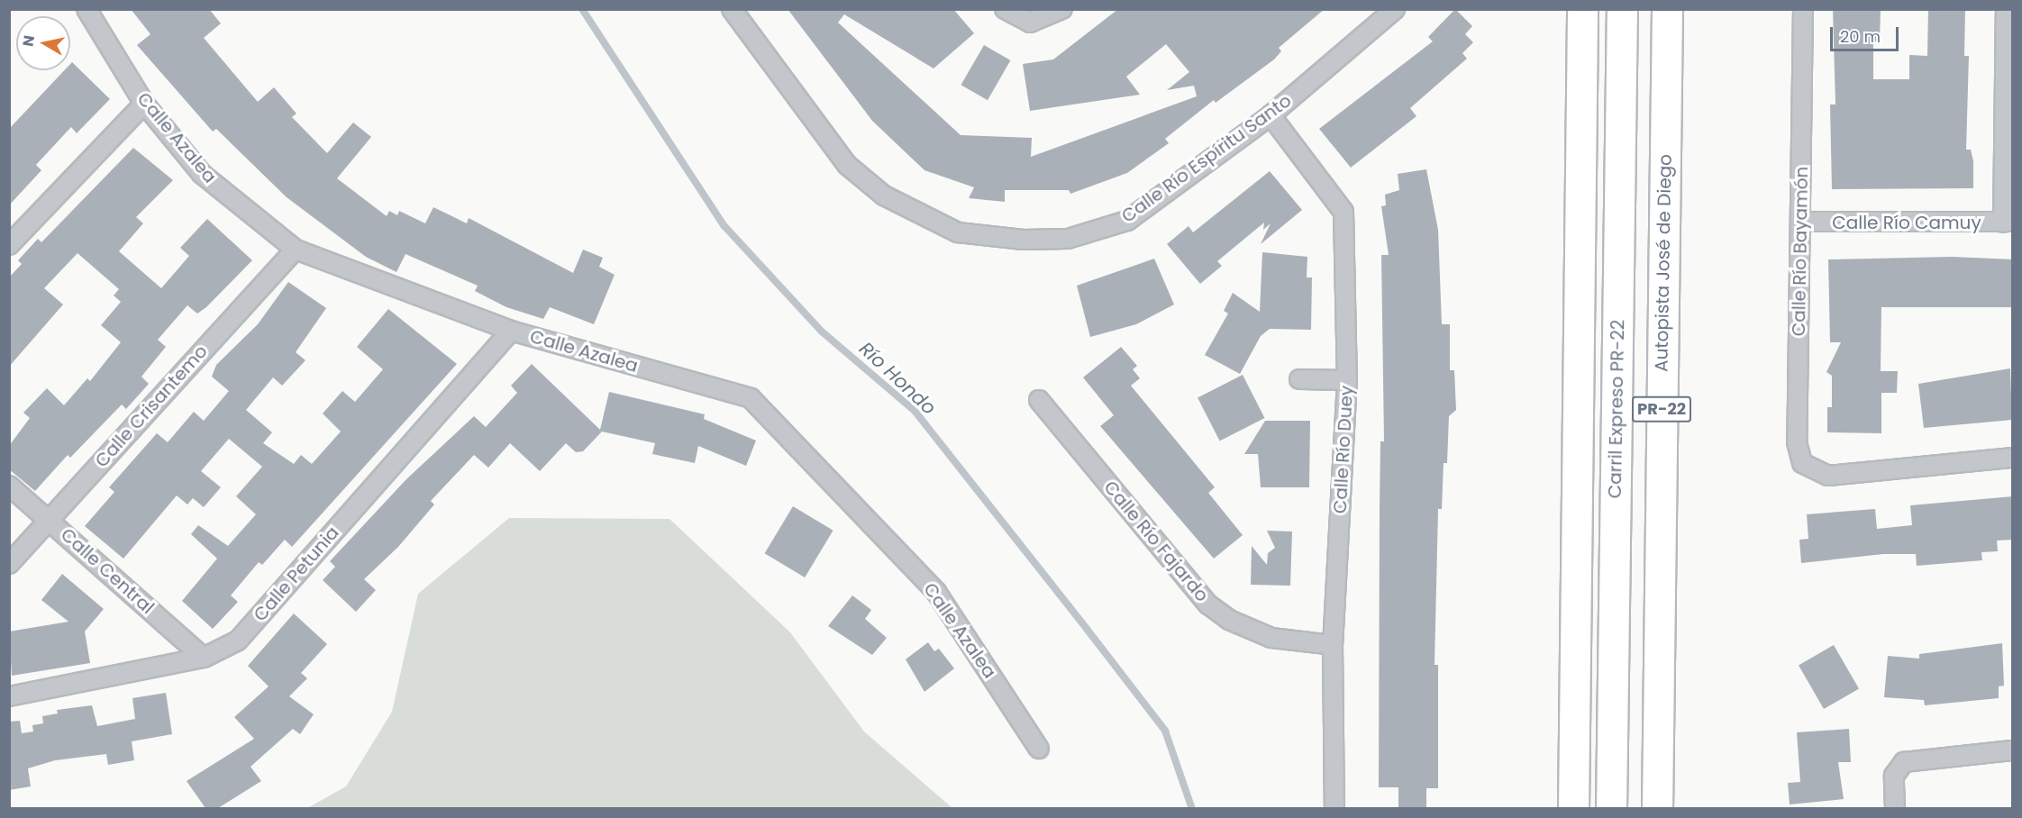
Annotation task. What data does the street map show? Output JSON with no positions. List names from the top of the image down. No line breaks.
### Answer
{"streets":{"highway":["Autopista José de Diego","Carril Expreso PR-22","PR-22"],"street":["Calle Azalea","Calle Río Espíritu Santo","Calle Río Camuy","Calle Río Bayamón","Calle Crisantemo","Calle Río Duey","Calle Río Fajardo","Calle Central","Calle Petunia"]},"crossings":[["Calle Azalea","Calle Crisantemo"],["Calle Azalea","Calle Petunia"],["Calle Río Espíritu Santo","Calle Río Duey"],["Calle Río Camuy","Calle Río Bayamón"],["Calle Crisantemo","Calle Central"],["Calle Río Duey","Calle Río Fajardo"],["Calle Central","Calle Petunia"]],"water":["Río Hondo"],"scale_bar":"20 m","north":"left"}
